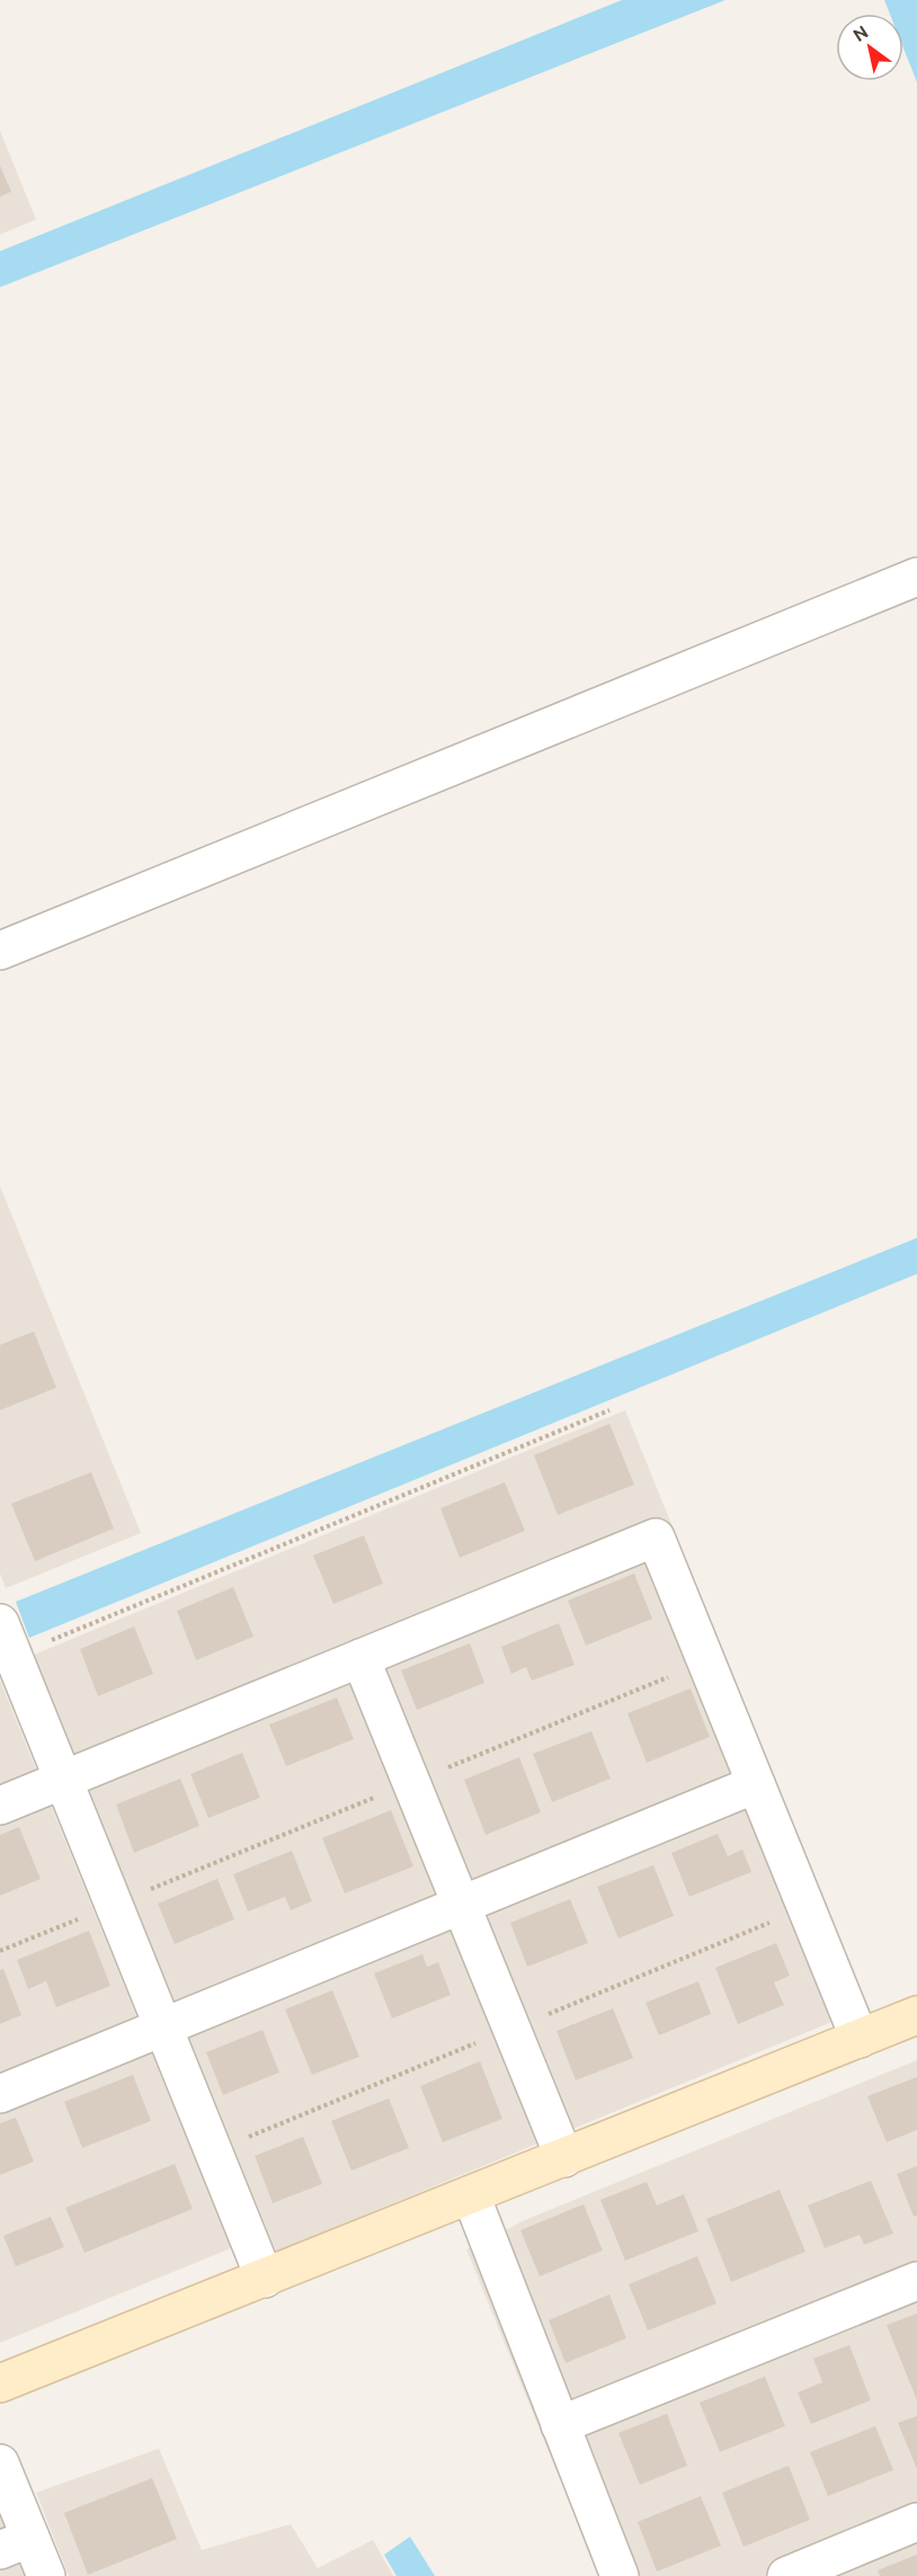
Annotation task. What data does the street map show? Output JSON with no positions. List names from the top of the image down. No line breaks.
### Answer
{"north":"top left"}
